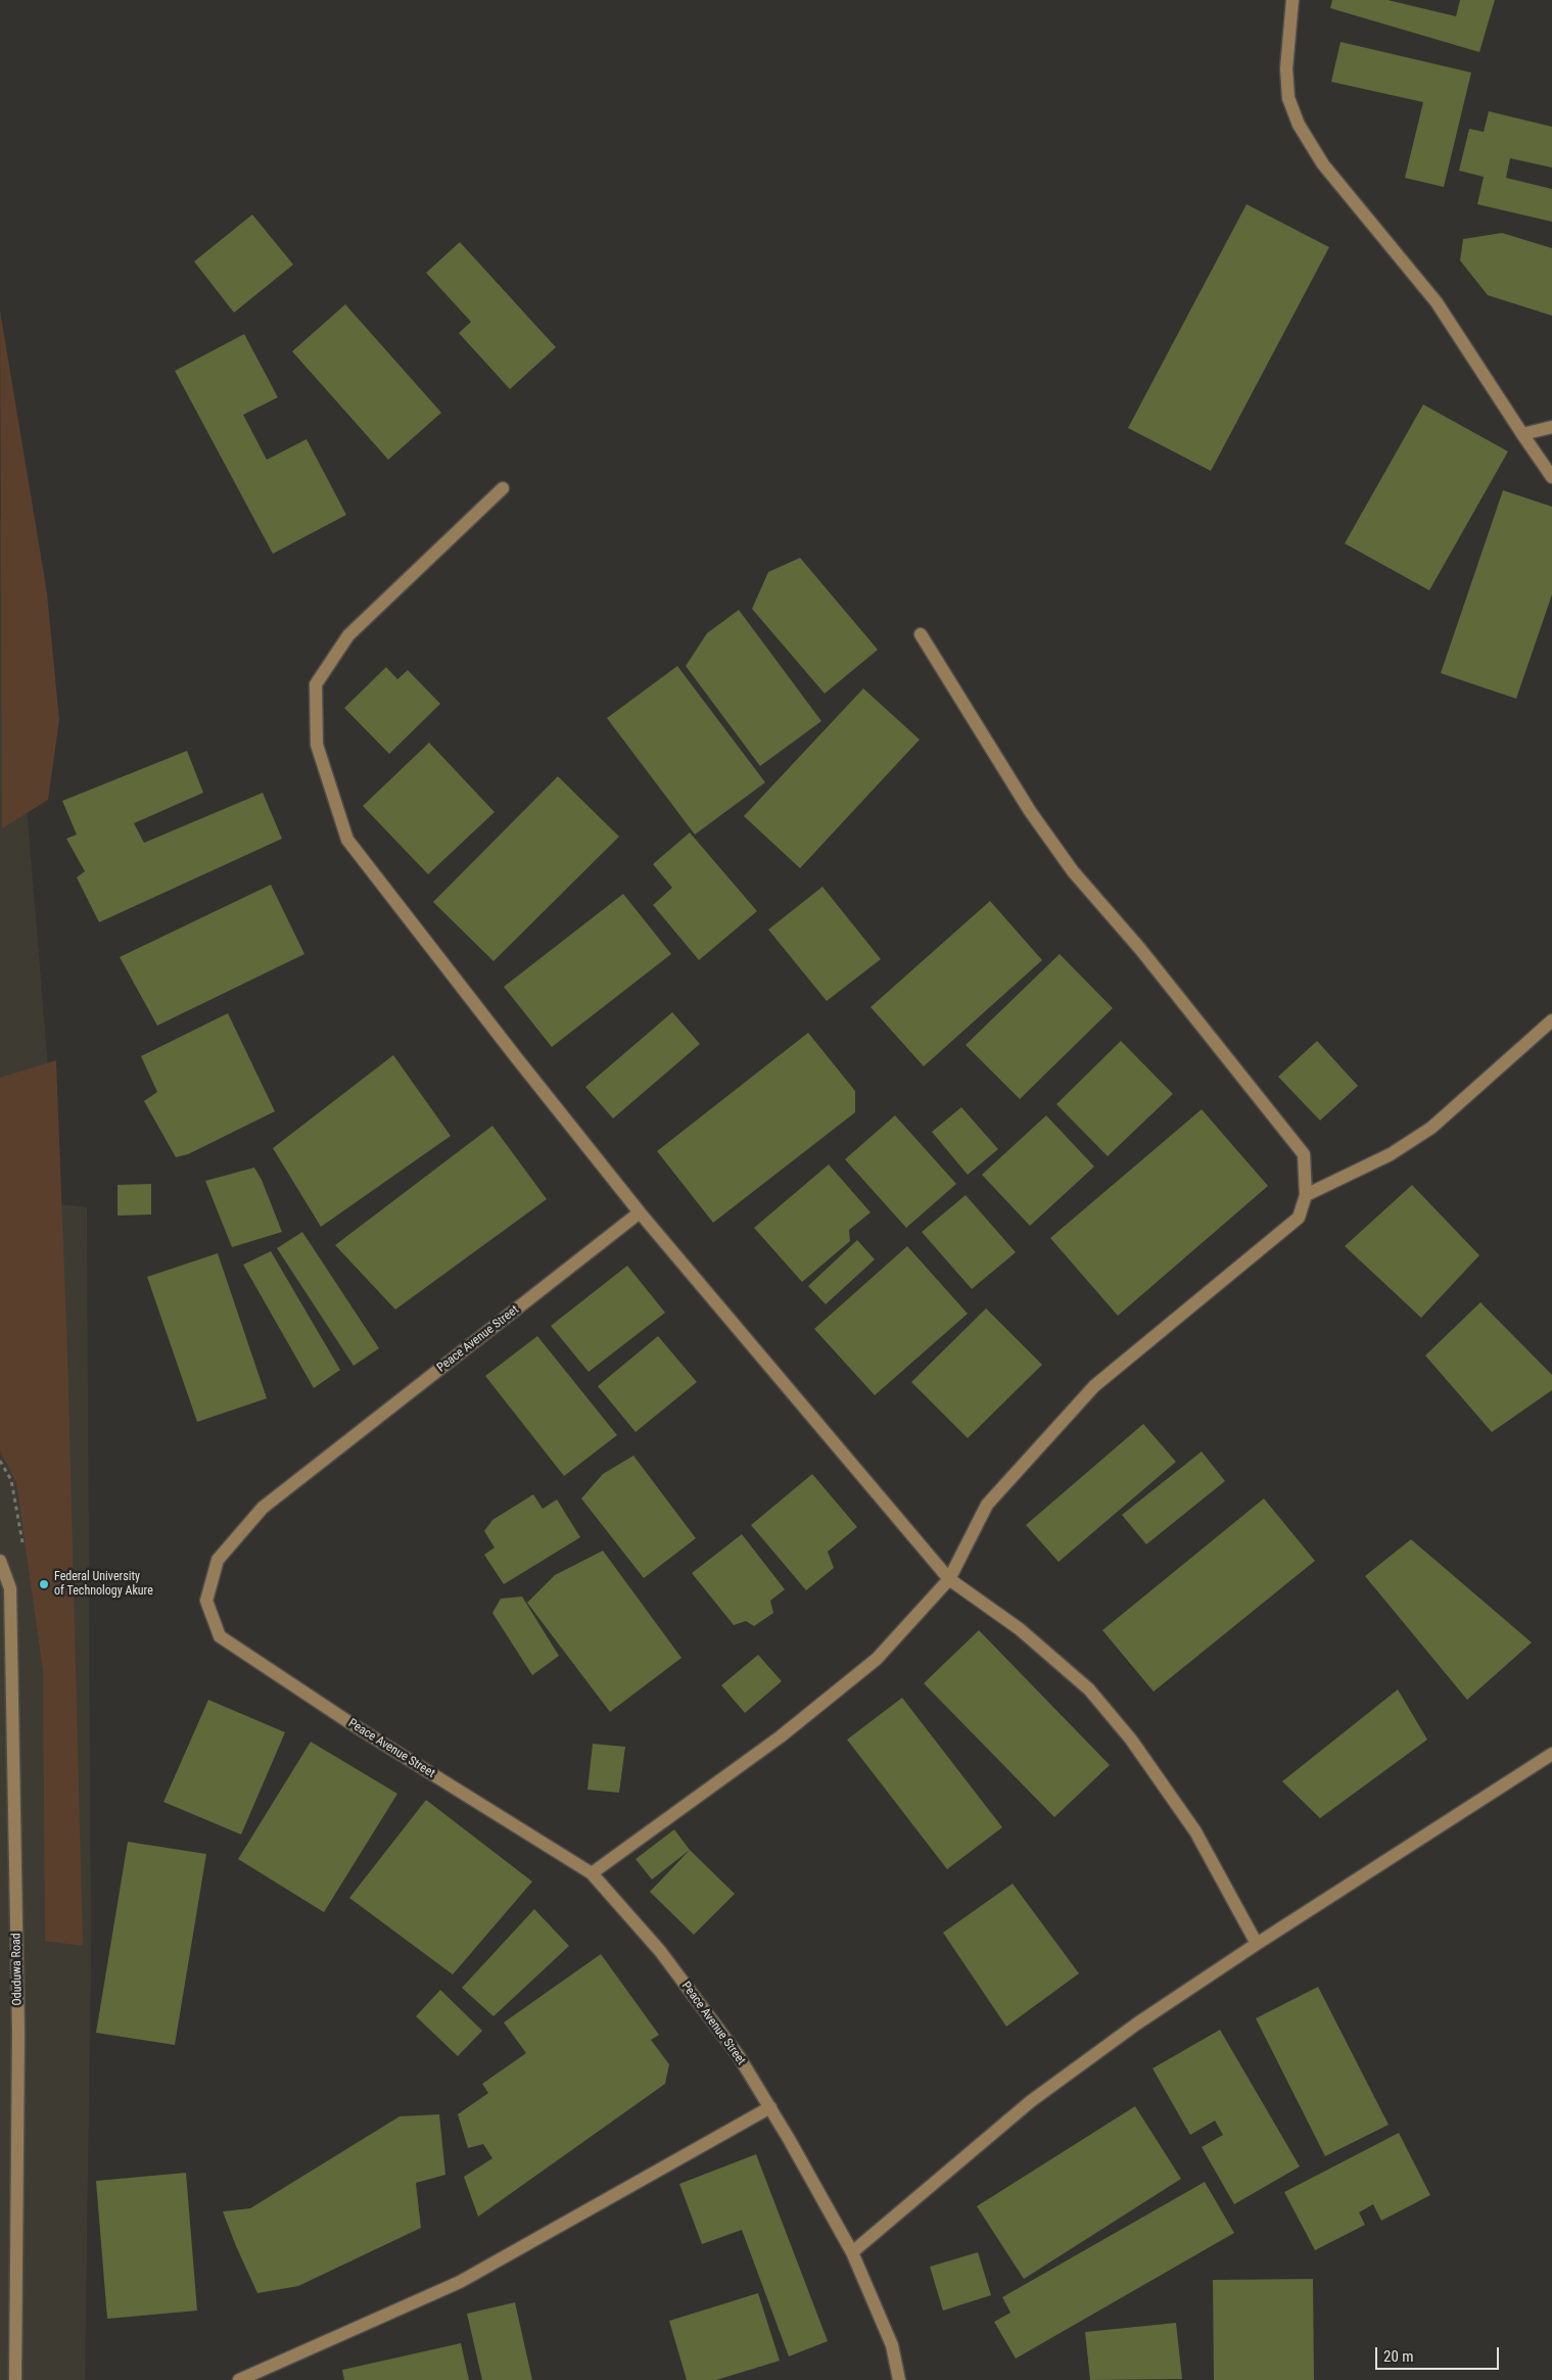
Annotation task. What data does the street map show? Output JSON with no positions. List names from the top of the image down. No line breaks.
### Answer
{"streets":{"street":["Peace Avenue Street","Oduduwa Road"]},"places":["Federal University of Technology Akure"],"scale_bar":"20 m"}
